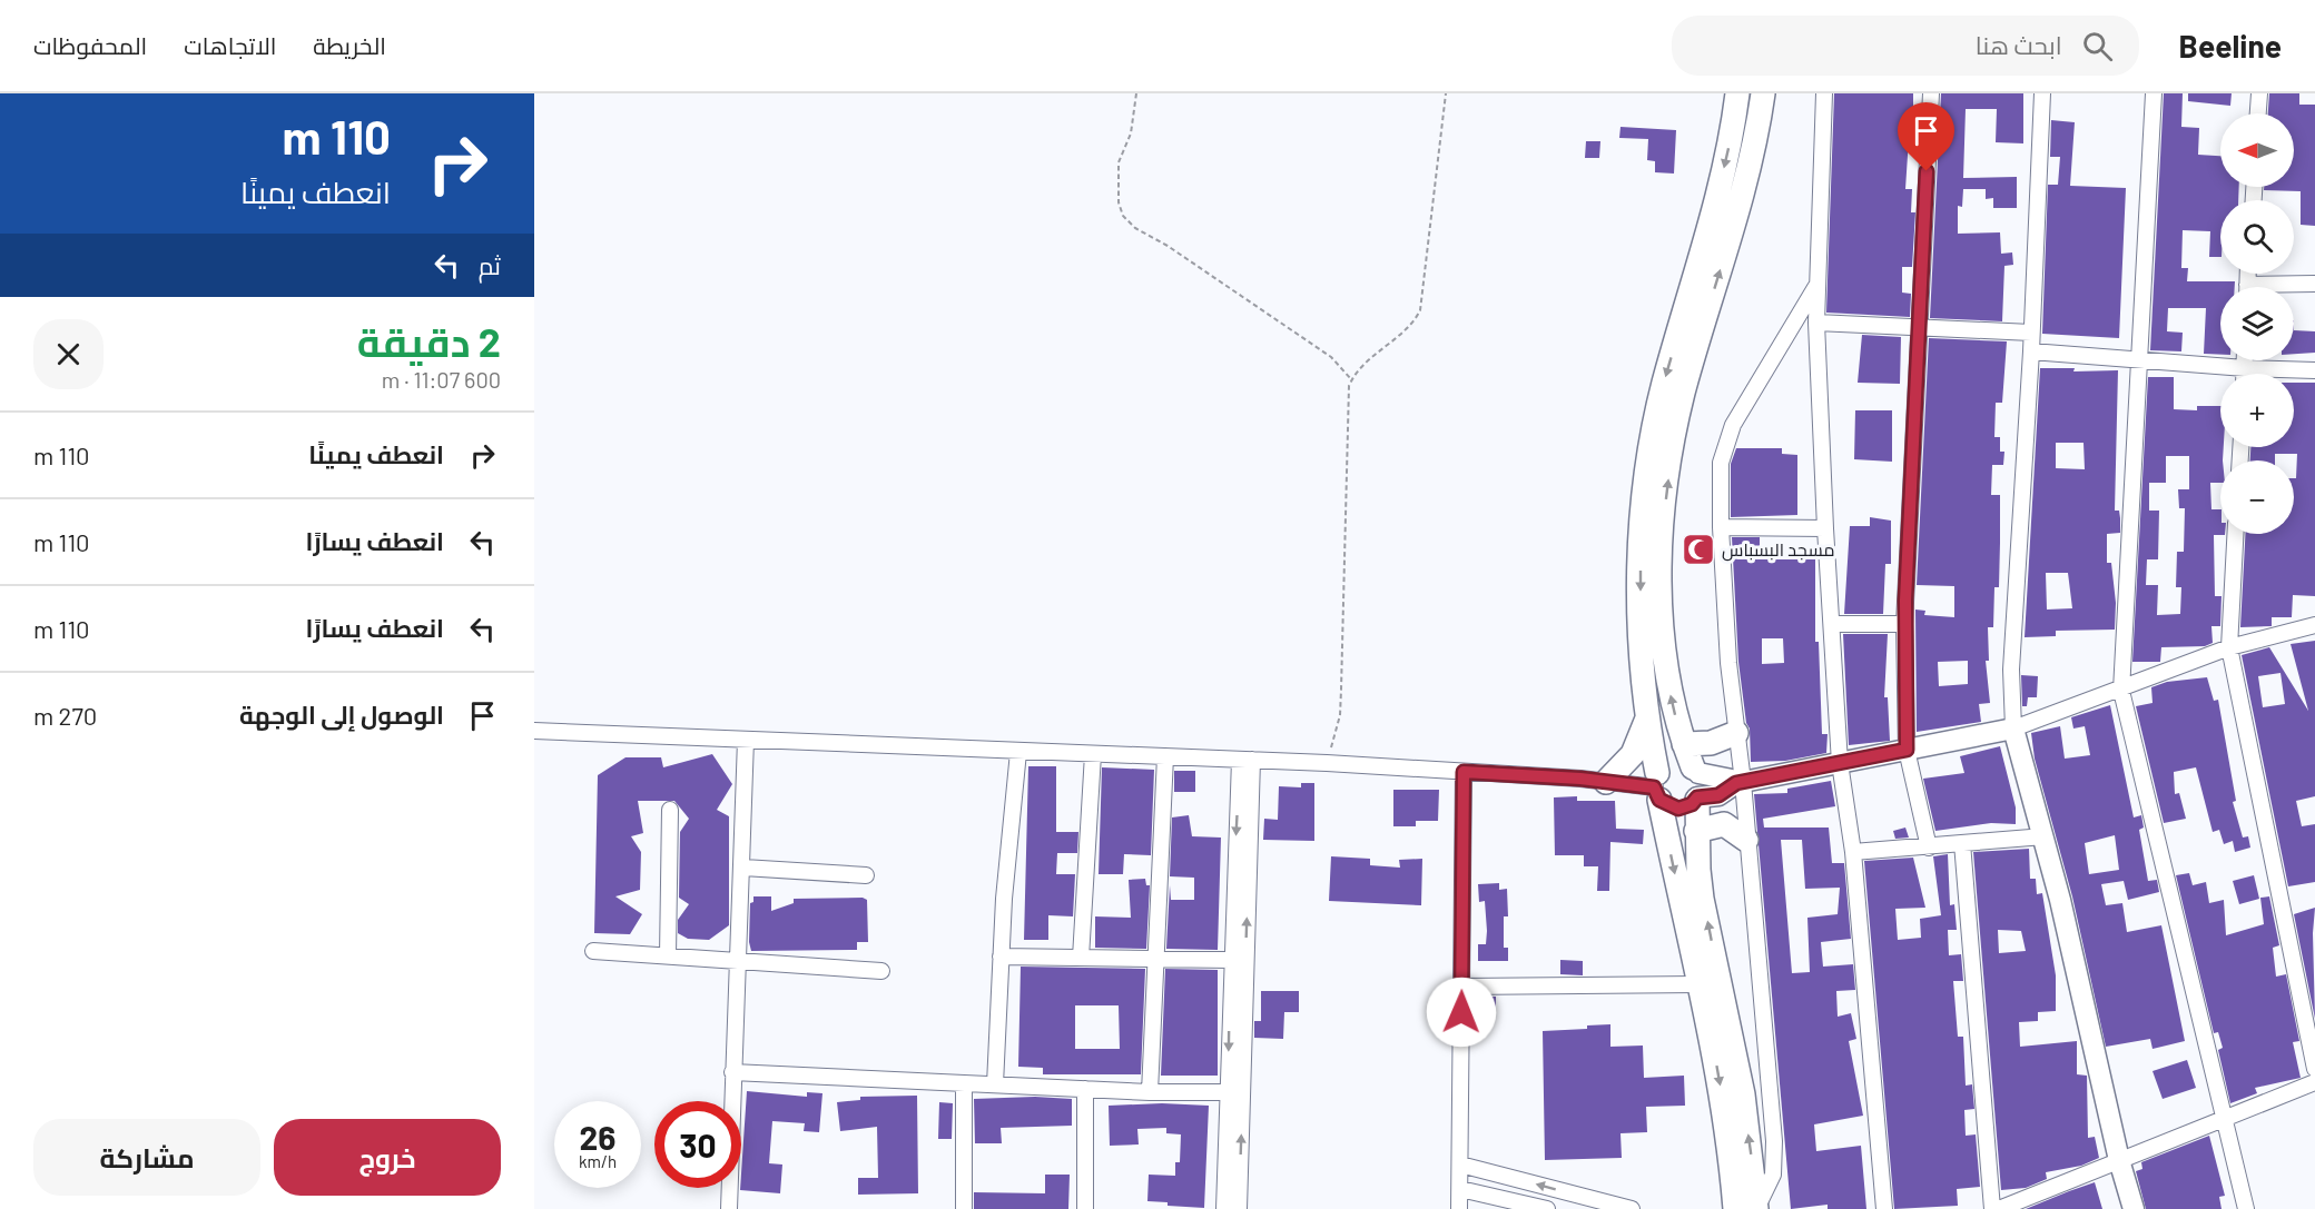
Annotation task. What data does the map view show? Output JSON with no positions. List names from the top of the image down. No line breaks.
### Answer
{"places":{"mosque":["مسجد البسباس"]},"north":"left","page":{"header":"Beeline","search":"ابحث هنا","nav":["الخريطة","الاتجاهات","المحفوظات"],"turn":["110 m","انعطف يمينًا"],"map_buttons":["+","−"],"then":"ثم","heading":["2 دقيقة","600 m · 11:07"],"list":[{"name":"انعطف يمينًا","value":"110 m"},{"name":"انعطف يسارًا","value":"110 m"},{"name":"انعطف يسارًا","value":"110 m"},{"name":"الوصول إلى الوجهة","value":"270 m"}],"speed":"26 km/h","limit":"30","buttons":["خروج","مشاركة"]}}
